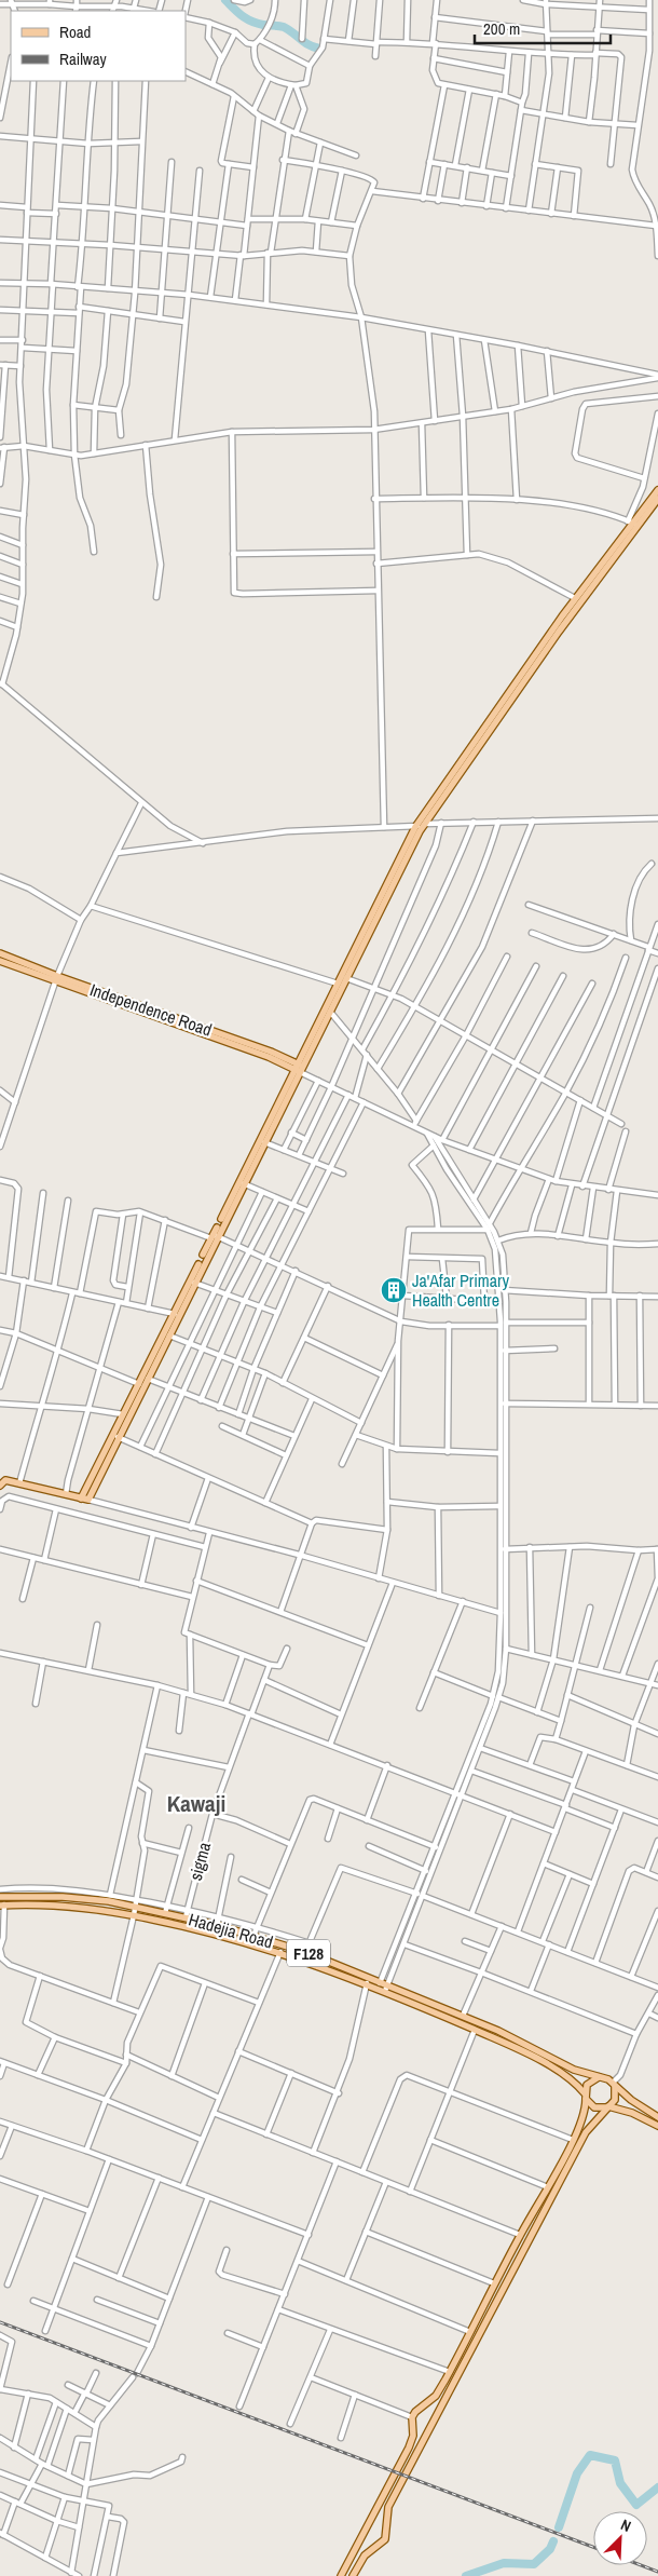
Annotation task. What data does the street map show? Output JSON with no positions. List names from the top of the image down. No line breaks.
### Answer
{"streets":{"main road":["Independence Road","Hadejia Road","F128"],"street":["sigma"]},"crossings":[["sigma","Hadejia Road"],["Hadejia Road","F128"]],"districts":["Kawaji"],"places":{"building":["Ja'Afar Primary Health Centre"]},"legend":["Road","Railway"],"scale_bar":"200 m","north":"top right"}
